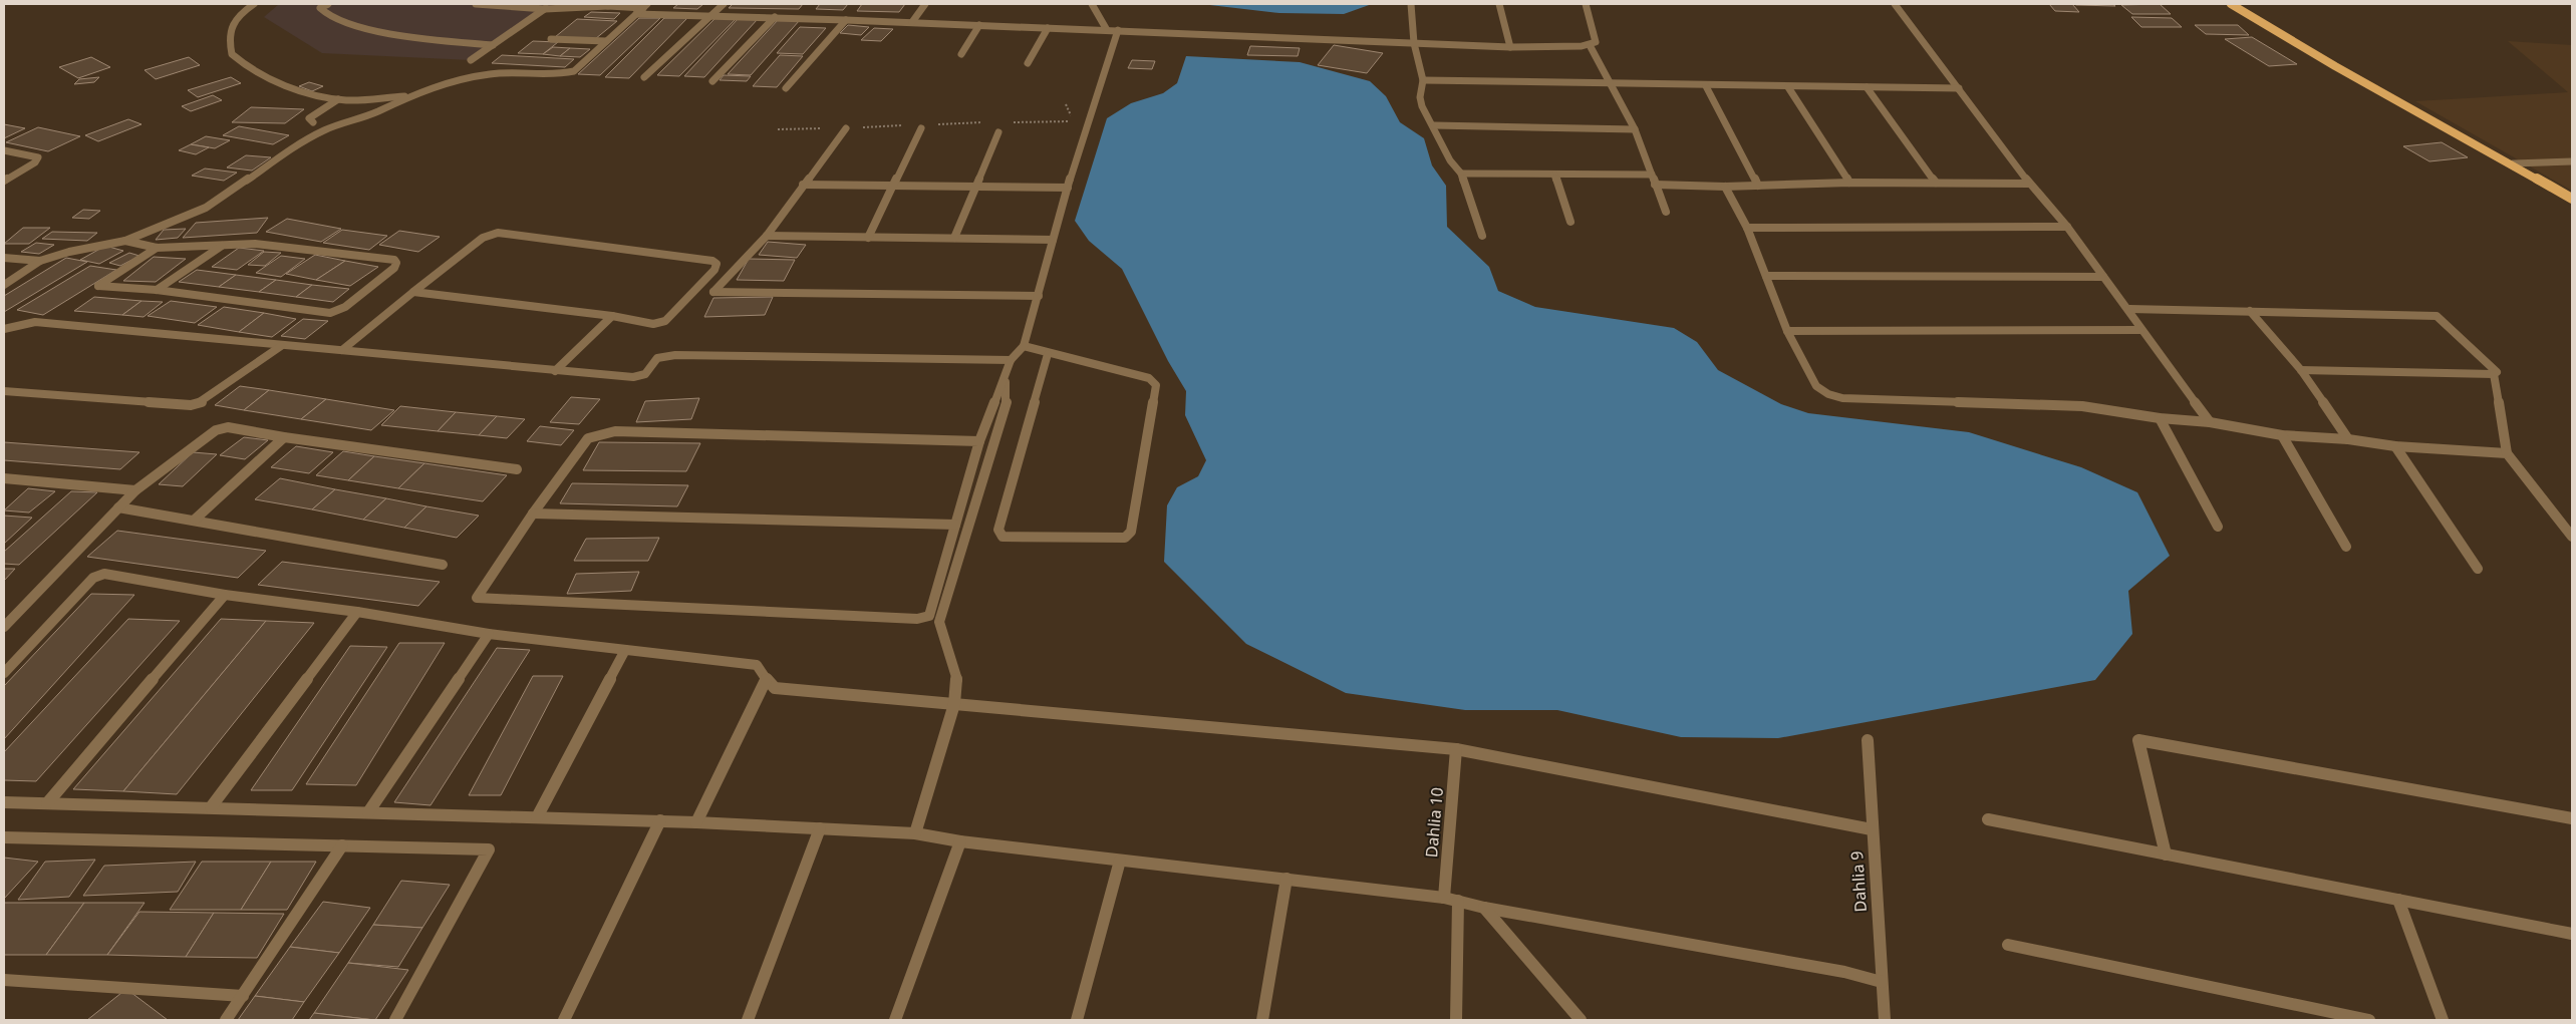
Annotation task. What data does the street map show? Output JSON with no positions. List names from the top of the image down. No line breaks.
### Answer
{"streets":{"street":["Dahlia 10","Dahlia 9"]}}
